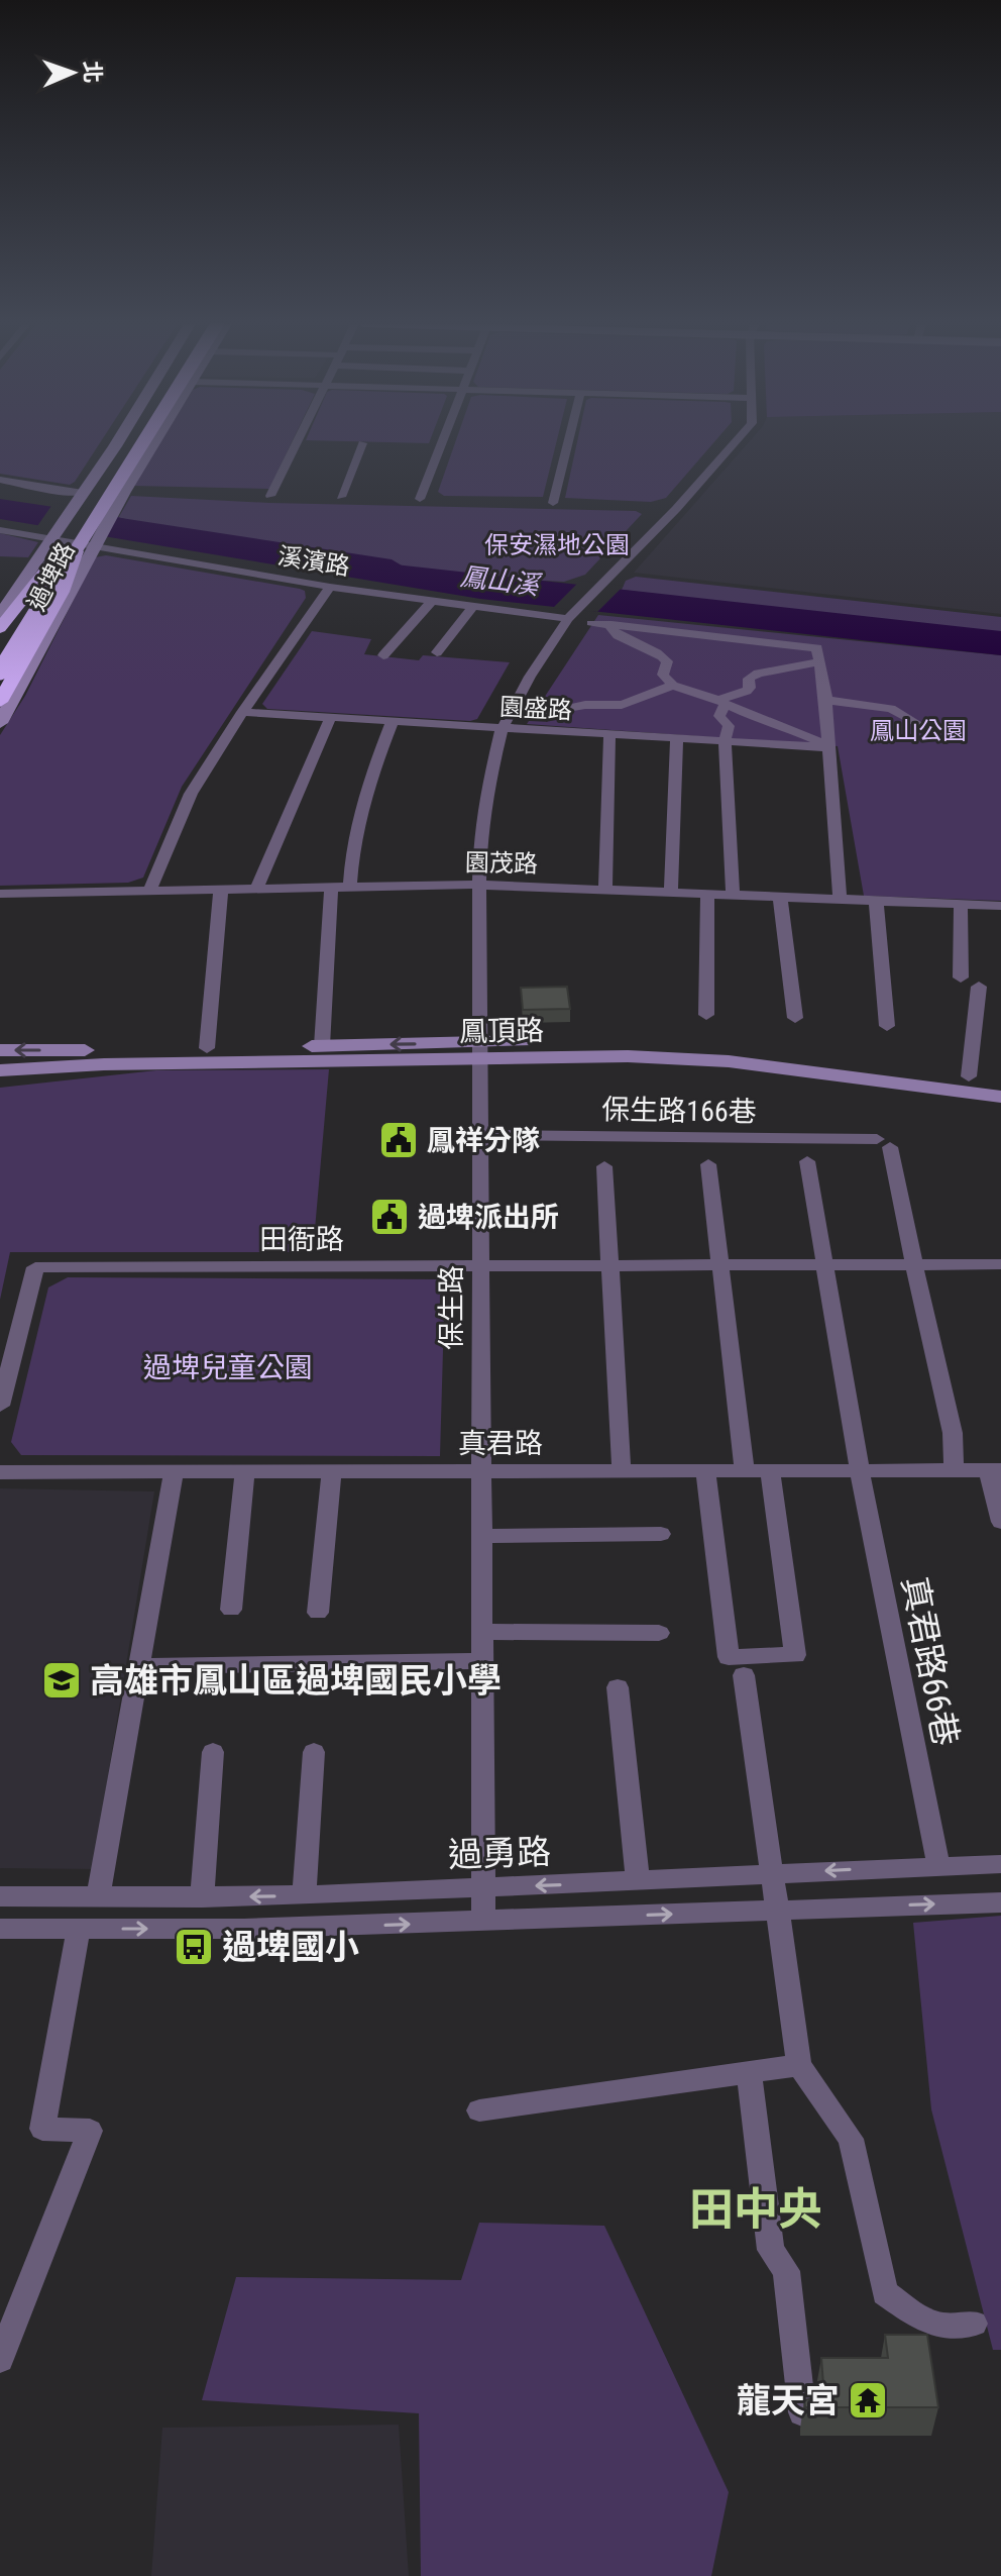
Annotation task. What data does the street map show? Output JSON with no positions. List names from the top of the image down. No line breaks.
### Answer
{"streets":{"main road":["過埤路","鳳頂路"],"street":["溪濱路","園盛路","園茂路","保生路166巷","田衙路","保生路","真君路","真君路66巷","過勇路"]},"crossings":[["溪濱路","過埤路"],["溪濱路","保生路"],["園盛路","保生路"],["園茂路","保生路"],["鳳頂路","保生路"],["保生路166巷","田衙路"],["保生路166巷","保生路"],["田衙路","保生路"],["田衙路","真君路66巷"],["保生路","真君路"],["保生路","過勇路"],["真君路","真君路66巷"],["真君路66巷","過勇路"]],"districts":["田中央"],"water":["鳳山溪"],"parks":["保安濕地公園","鳳山公園","過埤兒童公園"],"places":{"public building":["鳳祥分隊","過埤派出所"],"school or university":["高雄市鳳山區過埤國民小學"],"bus stop":["過埤國小"],"temple":["龍天宮"]},"north":"right"}
